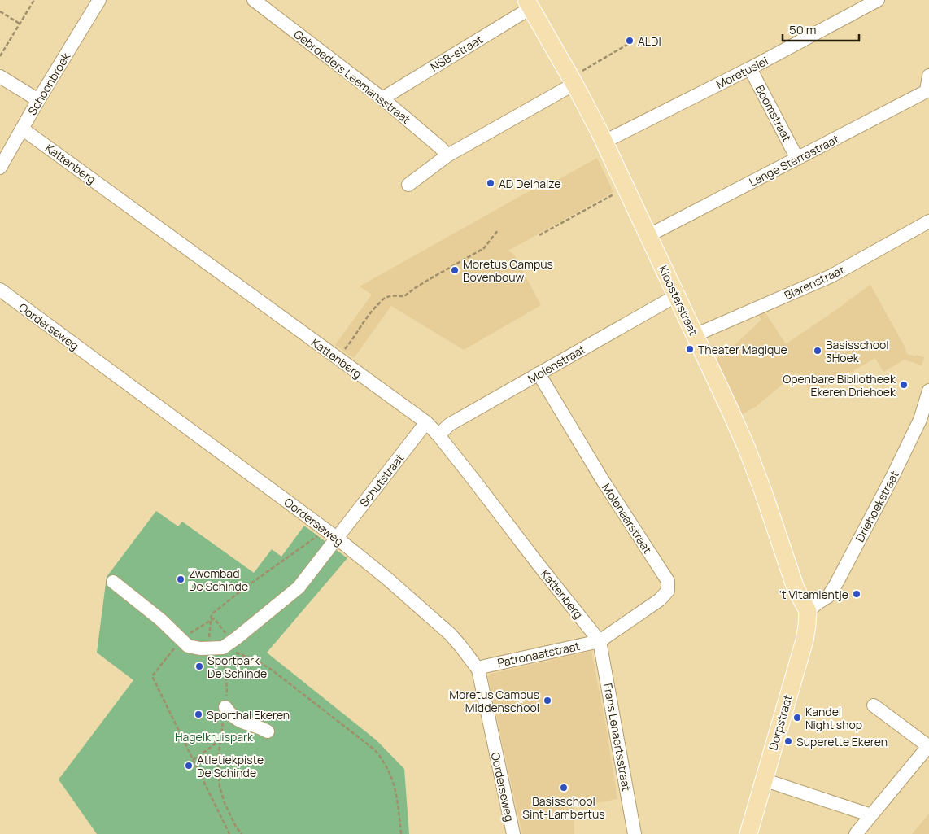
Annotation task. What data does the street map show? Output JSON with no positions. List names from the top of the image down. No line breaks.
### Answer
{"streets":{"main road":["Kloosterstraat","Dorpstraat"],"street":["NSB-straat","Moretuslei","Gebroeders Leemansstraat","Schoonbroek","Boomstraat","Lange Sterrestraat","Kattenberg","Blarenstraat","Oorderseweg","Molenstraat","Schutstraat","Driehoekstraat","Molenaarstraat","Patronaatstraat","Frans Lenaertsstraat"]},"crossings":[["NSB-straat","Gebroeders Leemansstraat"],["NSB-straat","Kloosterstraat"],["Moretuslei","Boomstraat"],["Moretuslei","Kloosterstraat"],["Schoonbroek","Kattenberg"],["Boomstraat","Lange Sterrestraat"],["Lange Sterrestraat","Kloosterstraat"],["Kattenberg","Molenstraat"],["Kattenberg","Schutstraat"],["Kattenberg","Molenaarstraat"],["Kattenberg","Patronaatstraat"],["Kattenberg","Frans Lenaertsstraat"],["Blarenstraat","Kloosterstraat"],["Kloosterstraat","Molenstraat"],["Kloosterstraat","Driehoekstraat"],["Kloosterstraat","Dorpstraat"],["Oorderseweg","Schutstraat"],["Oorderseweg","Patronaatstraat"],["Molenstraat","Molenaarstraat"],["Driehoekstraat","Dorpstraat"],["Molenaarstraat","Patronaatstraat"],["Molenaarstraat","Frans Lenaertsstraat"],["Patronaatstraat","Frans Lenaertsstraat"]],"parks":["Hagelkruispark"],"places":["ALDI","AD Delhaize","Moretus Campus Bovenbouw","Theater Magique","Basisschool 3Hoek","Openbare Bibliotheek Ekeren Driehoek","Zwembad De Schinde","'t Vitamientje","Sportpark De Schinde","Moretus Campus Middenschool","Sporthal Ekeren","Kandel Night shop","Superette Ekeren","Atletiekpiste De Schinde","Basisschool Sint-Lambertus"],"scale_bar":"50 m"}
